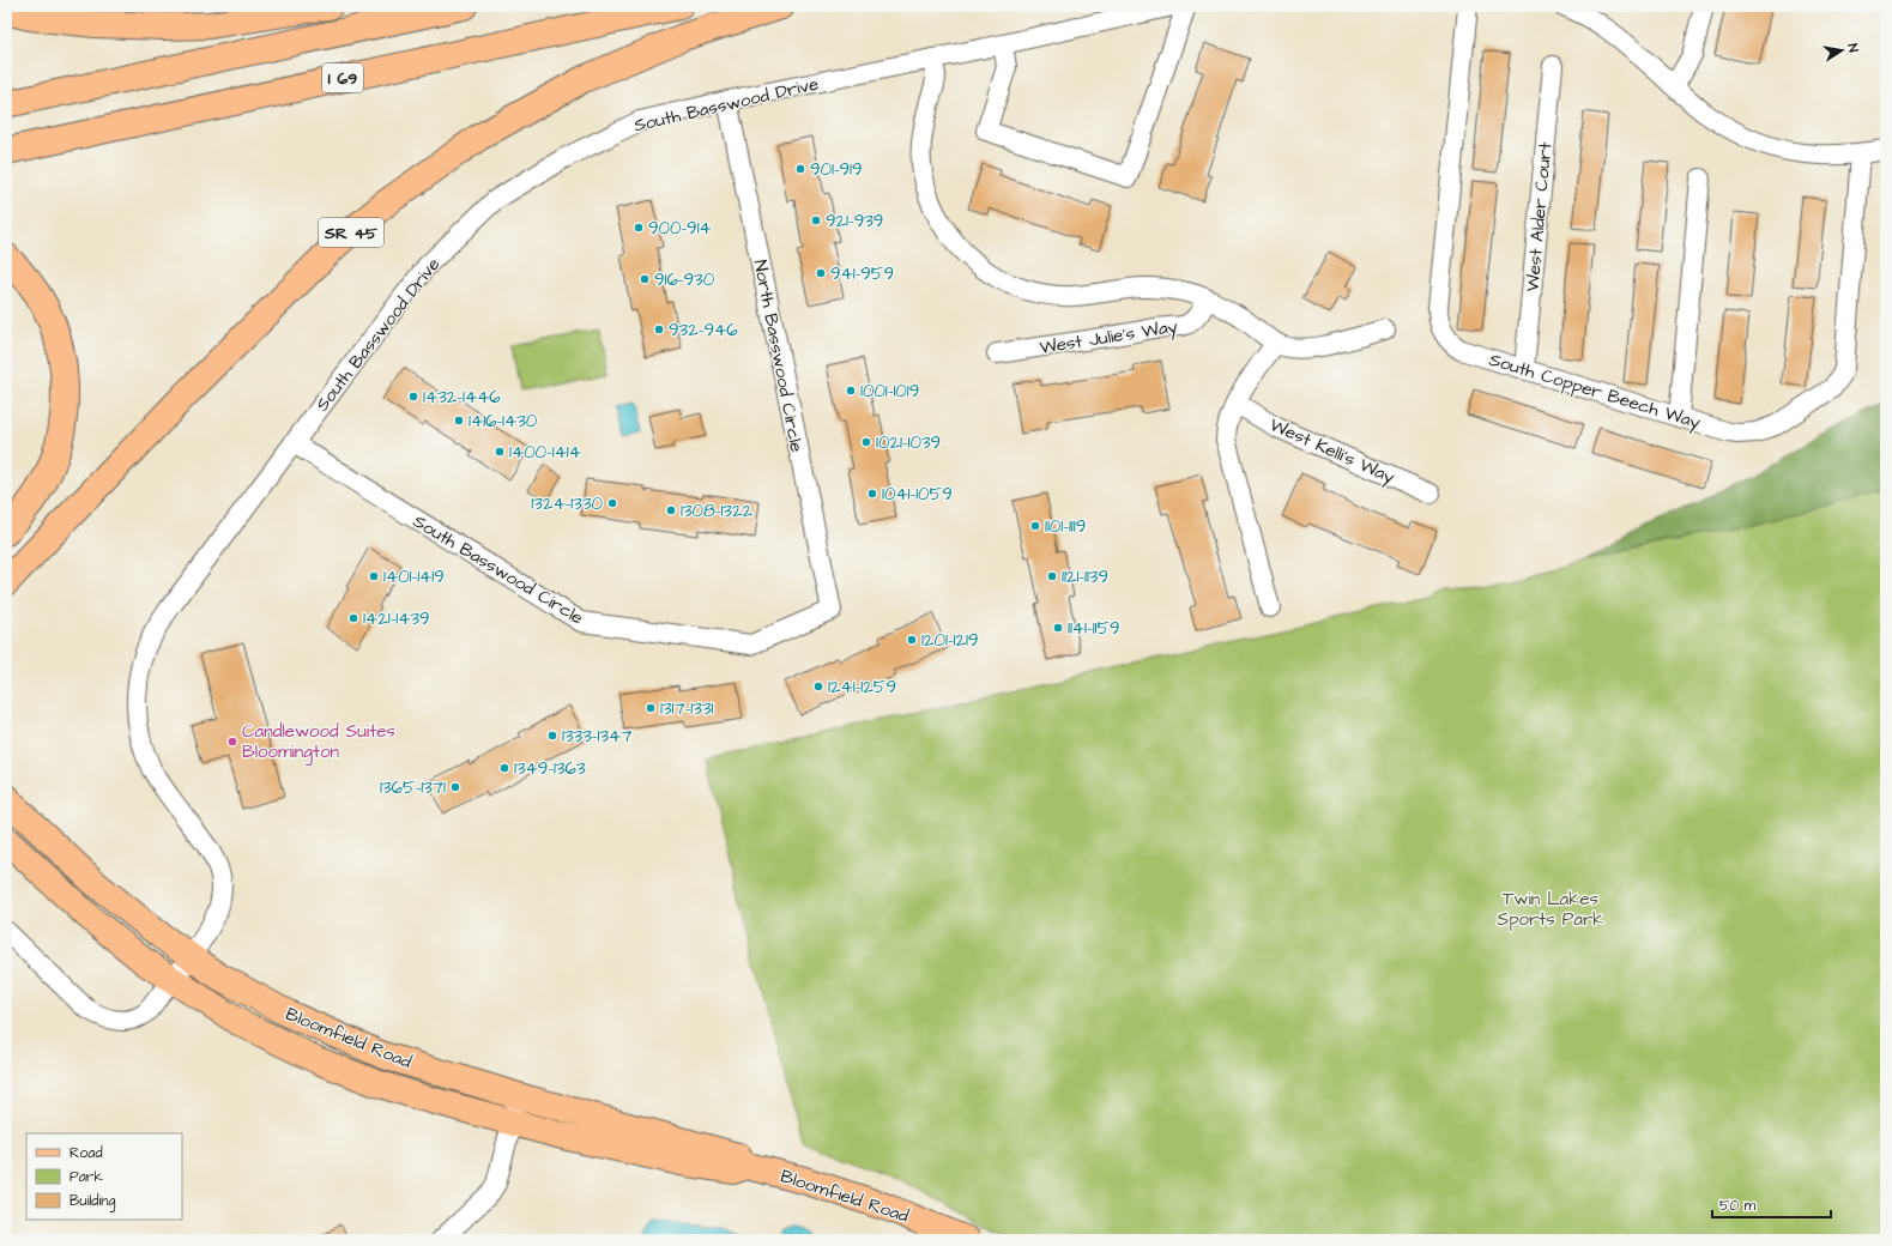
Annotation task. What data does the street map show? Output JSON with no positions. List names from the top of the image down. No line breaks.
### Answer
{"streets":{"main road":["I 69","SR 45","Bloomfield Road"],"street":["South Basswood Drive","West Alder Court","West Julie's Way","North Basswood Circle","South Copper Beech Way","West Kelli's Way","South Basswood Circle"]},"crossings":[["South Basswood Drive","North Basswood Circle"],["South Basswood Drive","South Basswood Circle"],["South Basswood Drive","Bloomfield Road"],["West Alder Court","South Copper Beech Way"],["North Basswood Circle","South Basswood Circle"]],"parks":["Twin Lakes Sports Park"],"places":["901-919","921-939","900-914","941-959","916-930","932-946","1001-1019","1432-1446","1416-1430","1021-1039","1400-1414","1041-1059","1324-1330","1308-1322","1101-1119","1401-1419","1121-1139","1421-1439","1141-1159","1201-1219","1241-1259","1317-1331","1333-1347","Candlewood Suites Bloomington","1349-1363","1365-1371"],"legend":["Road","Park","Building"],"scale_bar":"50 m","north":"right"}
